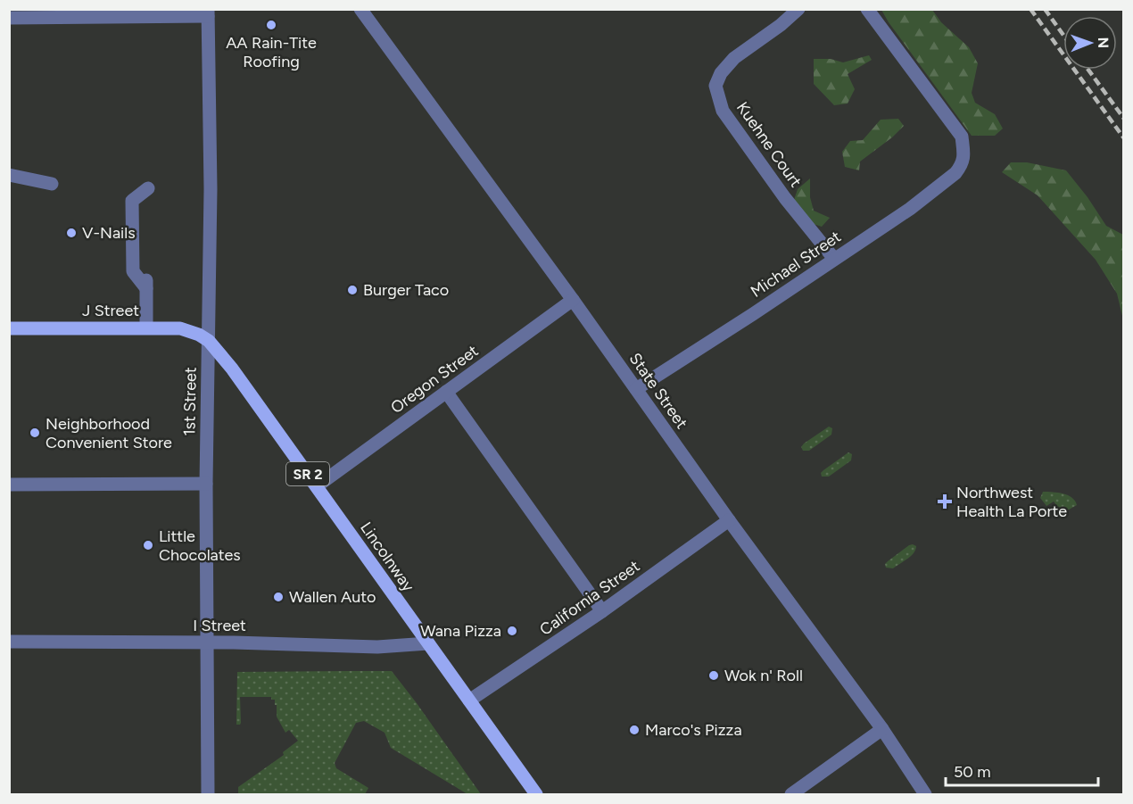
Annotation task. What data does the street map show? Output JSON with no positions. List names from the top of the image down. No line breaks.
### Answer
{"streets":{"main road":["J Street","SR 2","Lincolnway"],"street":["Kuehne Court","Michael Street","Oregon Street","State Street","1st Street","California Street","I Street"]},"crossings":[["Kuehne Court","Michael Street"],["Michael Street","State Street"],["J Street","1st Street"],["J Street","Lincolnway"],["Oregon Street","State Street"],["Oregon Street","Lincolnway"],["State Street","California Street"],["1st Street","Lincolnway"],["1st Street","I Street"],["Lincolnway","California Street"],["Lincolnway","I Street"]],"places":{"other":["AA Rain-Tite Roofing","V-Nails","Burger Taco","Neighborhood Convenient Store","Little Chocolates","Wallen Auto","Wana Pizza","Wok n' Roll","Marco's Pizza"],"health":["Northwest Health La Porte"]},"scale_bar":"50 m","north":"right"}
